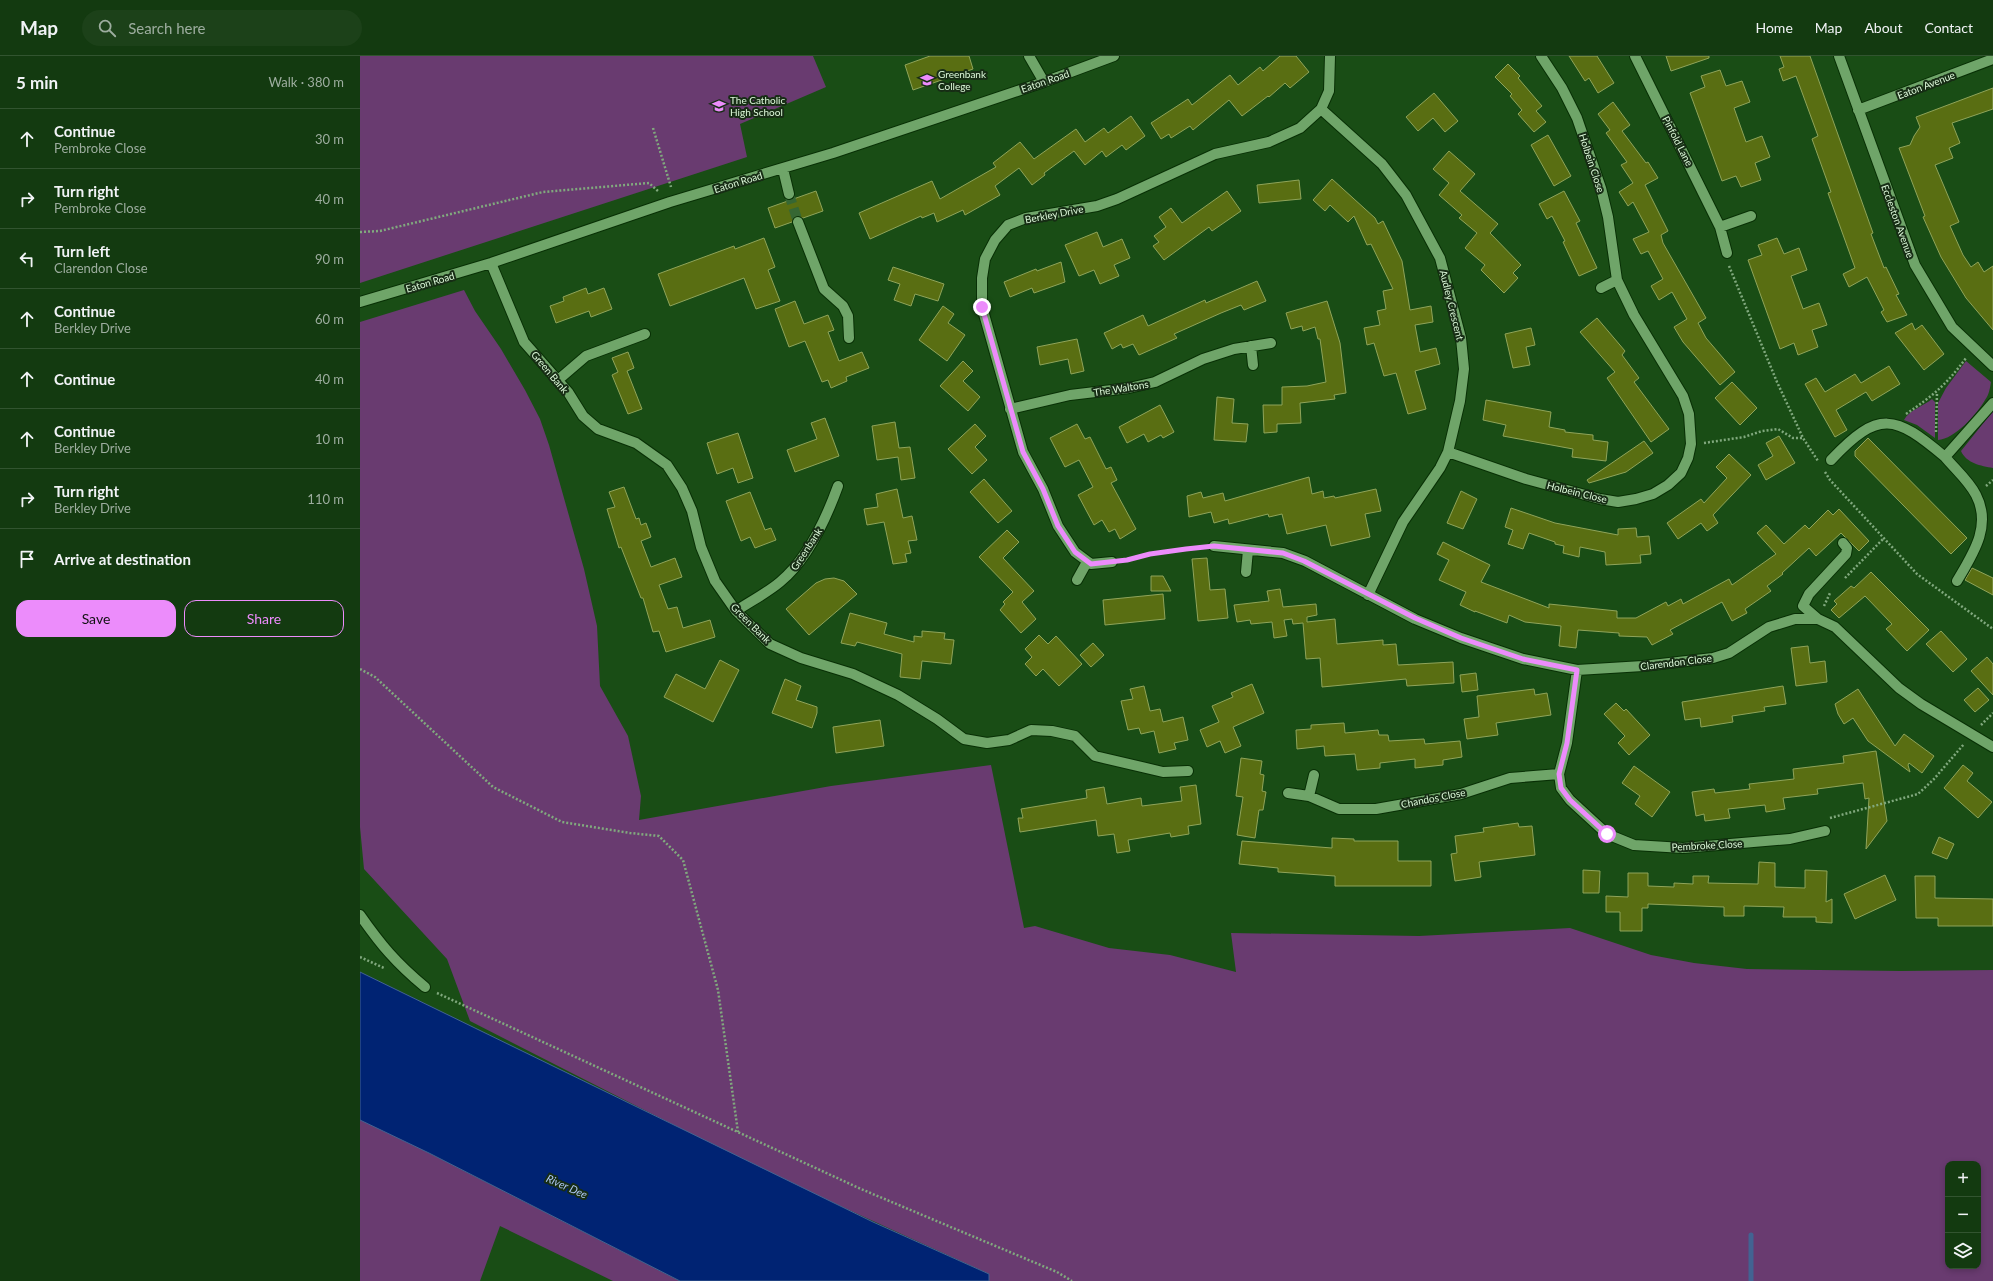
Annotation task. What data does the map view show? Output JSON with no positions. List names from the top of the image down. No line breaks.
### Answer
{"streets":{"street":["Eaton Road","Eaton Avenue","Pinfold Lane","Holbein Close","Berkley Drive","Eccleston Avenue","Audley Crescent","Green Bank","The Waltons","Greenbank","Clarendon Close","Chandos Close","Pembroke Close"]},"crossings":[["Eaton Road","Green Bank"],["Eaton Avenue","Eccleston Avenue"],["Holbein Close","Audley Crescent"],["Berkley Drive","Audley Crescent"],["Berkley Drive","The Waltons"],["Audley Crescent","Clarendon Close"],["Green Bank","Greenbank"],["Chandos Close","Pembroke Close"]],"water":["River Dee"],"places":{"school or university":["Greenbank College","The Catholic High School"]},"page":{"header":"Map","search":"Search here","nav":["Home","Map","About","Contact"],"heading":["5 min","Walk · 380 m"],"list":[["Continue","Pembroke Close","30 m"],["Turn right","Pembroke Close","40 m"],["Turn left","Clarendon Close","90 m"],["Continue","Berkley Drive","60 m"],["Continue","40 m"],["Continue","Berkley Drive","10 m"],["Turn right","Berkley Drive","110 m"],"Arrive at destination"],"buttons":["Save","Share"],"map_buttons":["+","−"]}}
